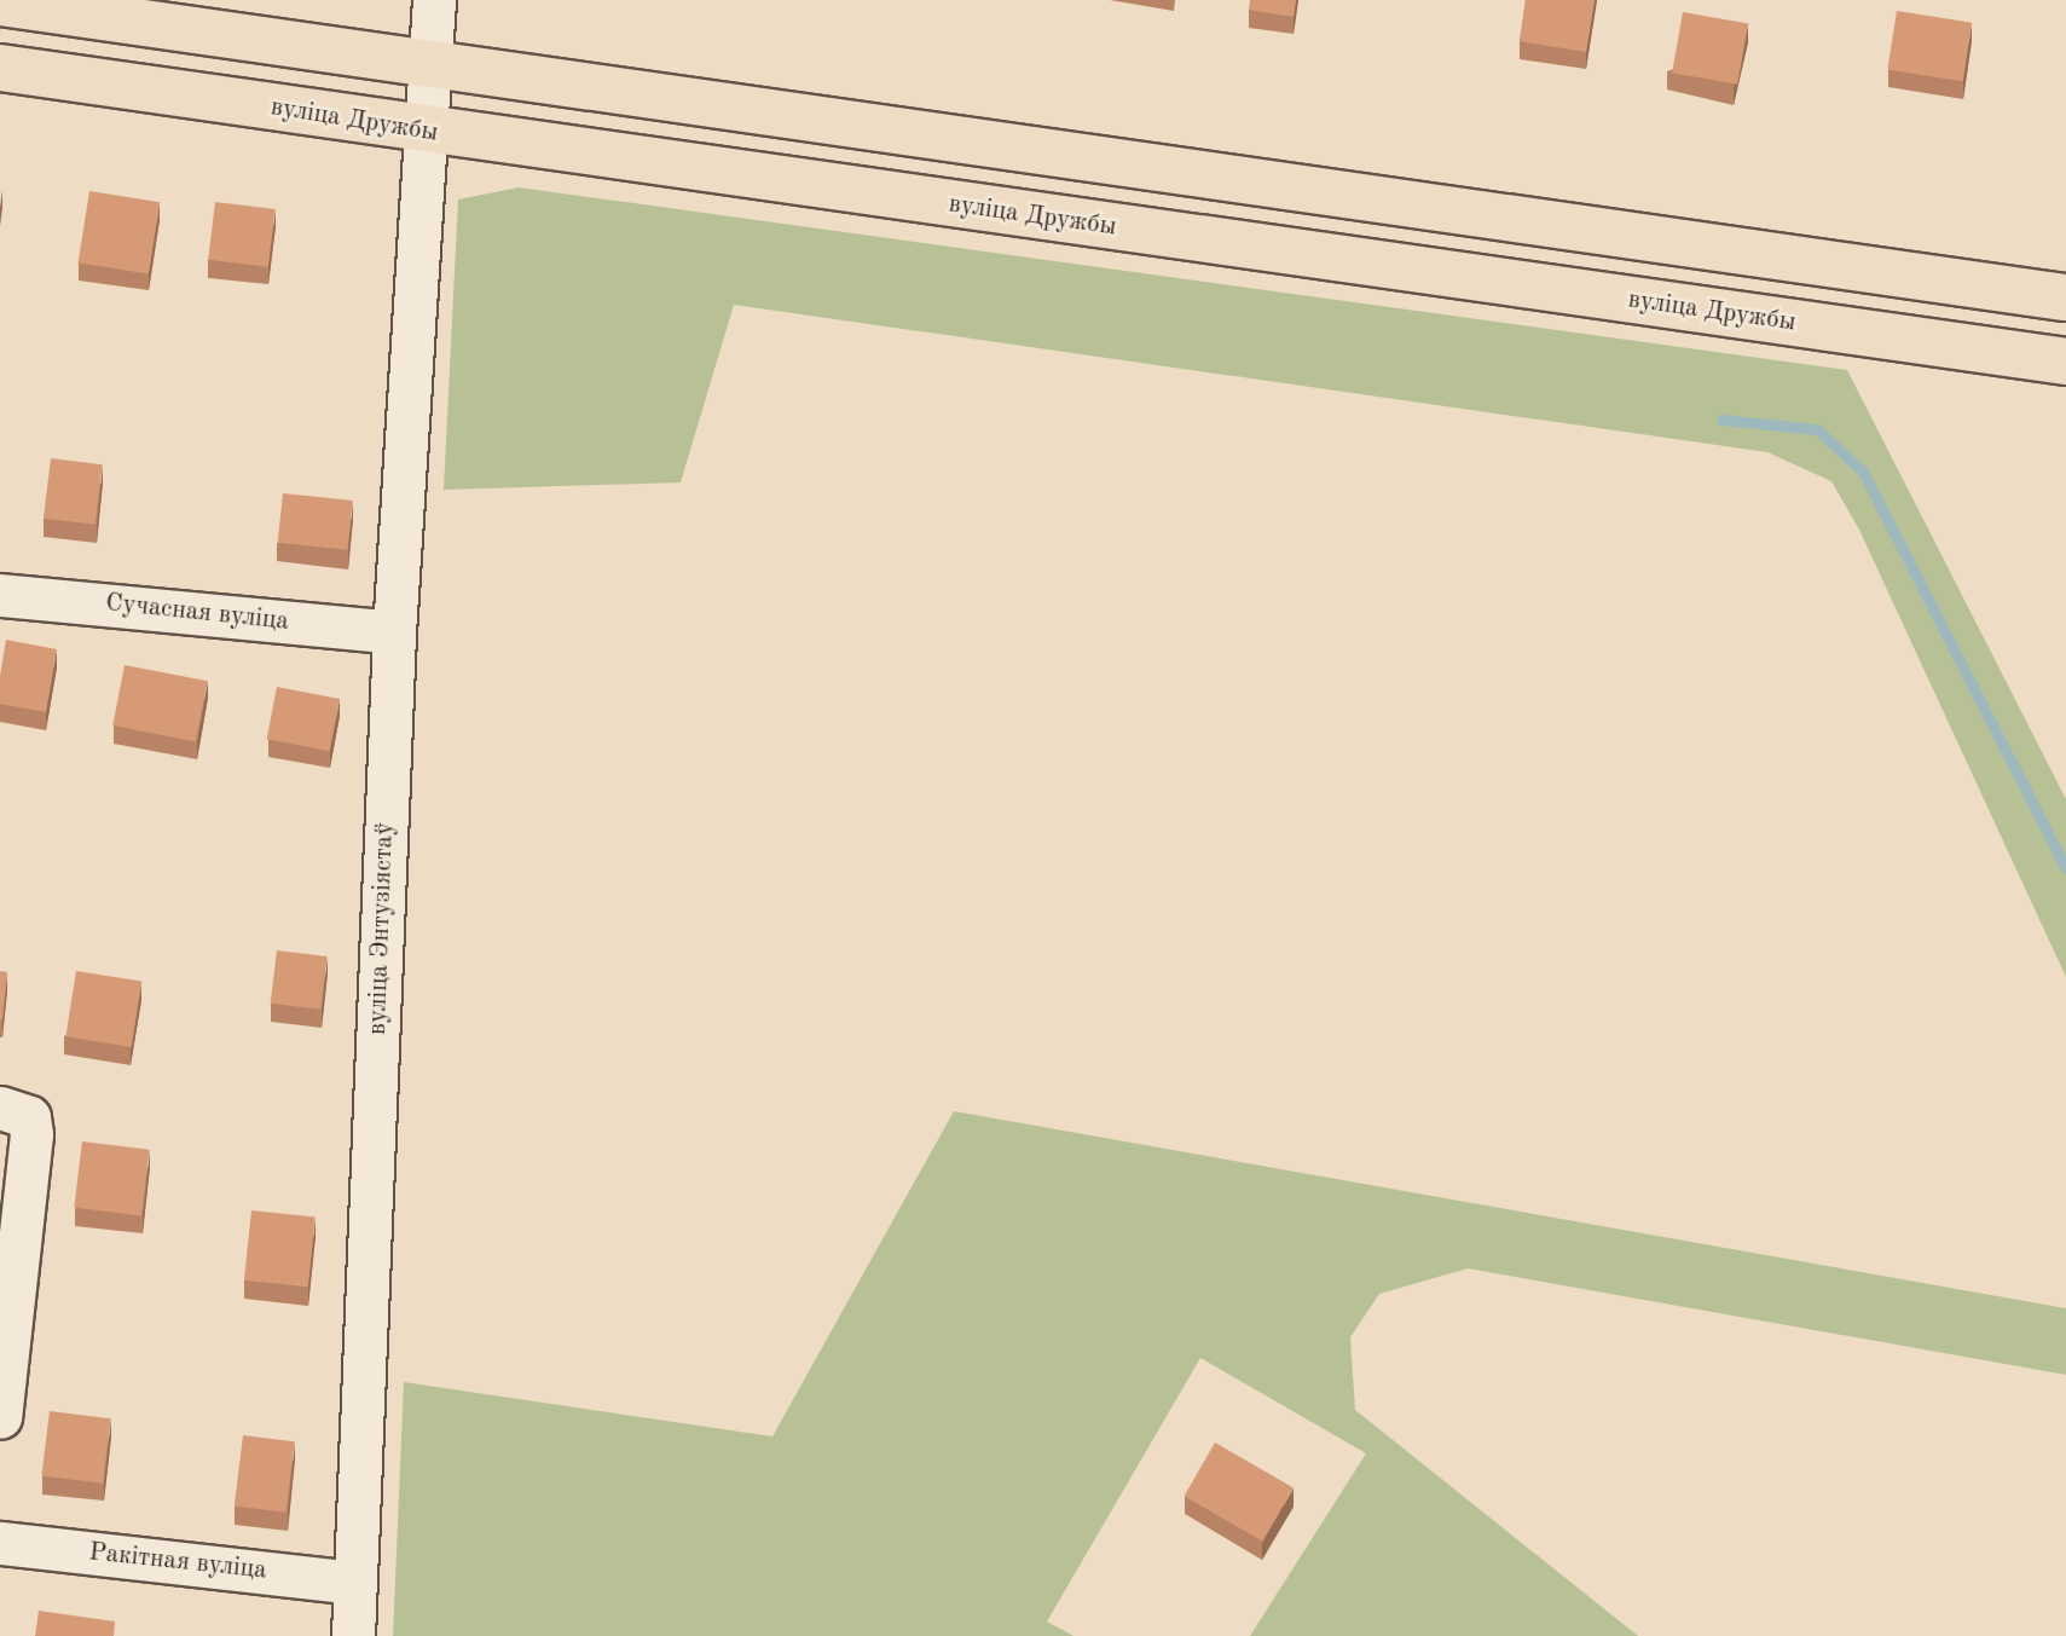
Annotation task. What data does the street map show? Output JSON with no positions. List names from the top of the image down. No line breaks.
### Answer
{"streets":{"main road":["вуліца Дружбы"],"street":["Сучасная вуліца","вуліца Энтузіястаў","Ракітная вуліца"]},"crossings":[["вуліца Дружбы","вуліца Энтузіястаў"],["Сучасная вуліца","вуліца Энтузіястаў"],["вуліца Энтузіястаў","Ракітная вуліца"]]}
